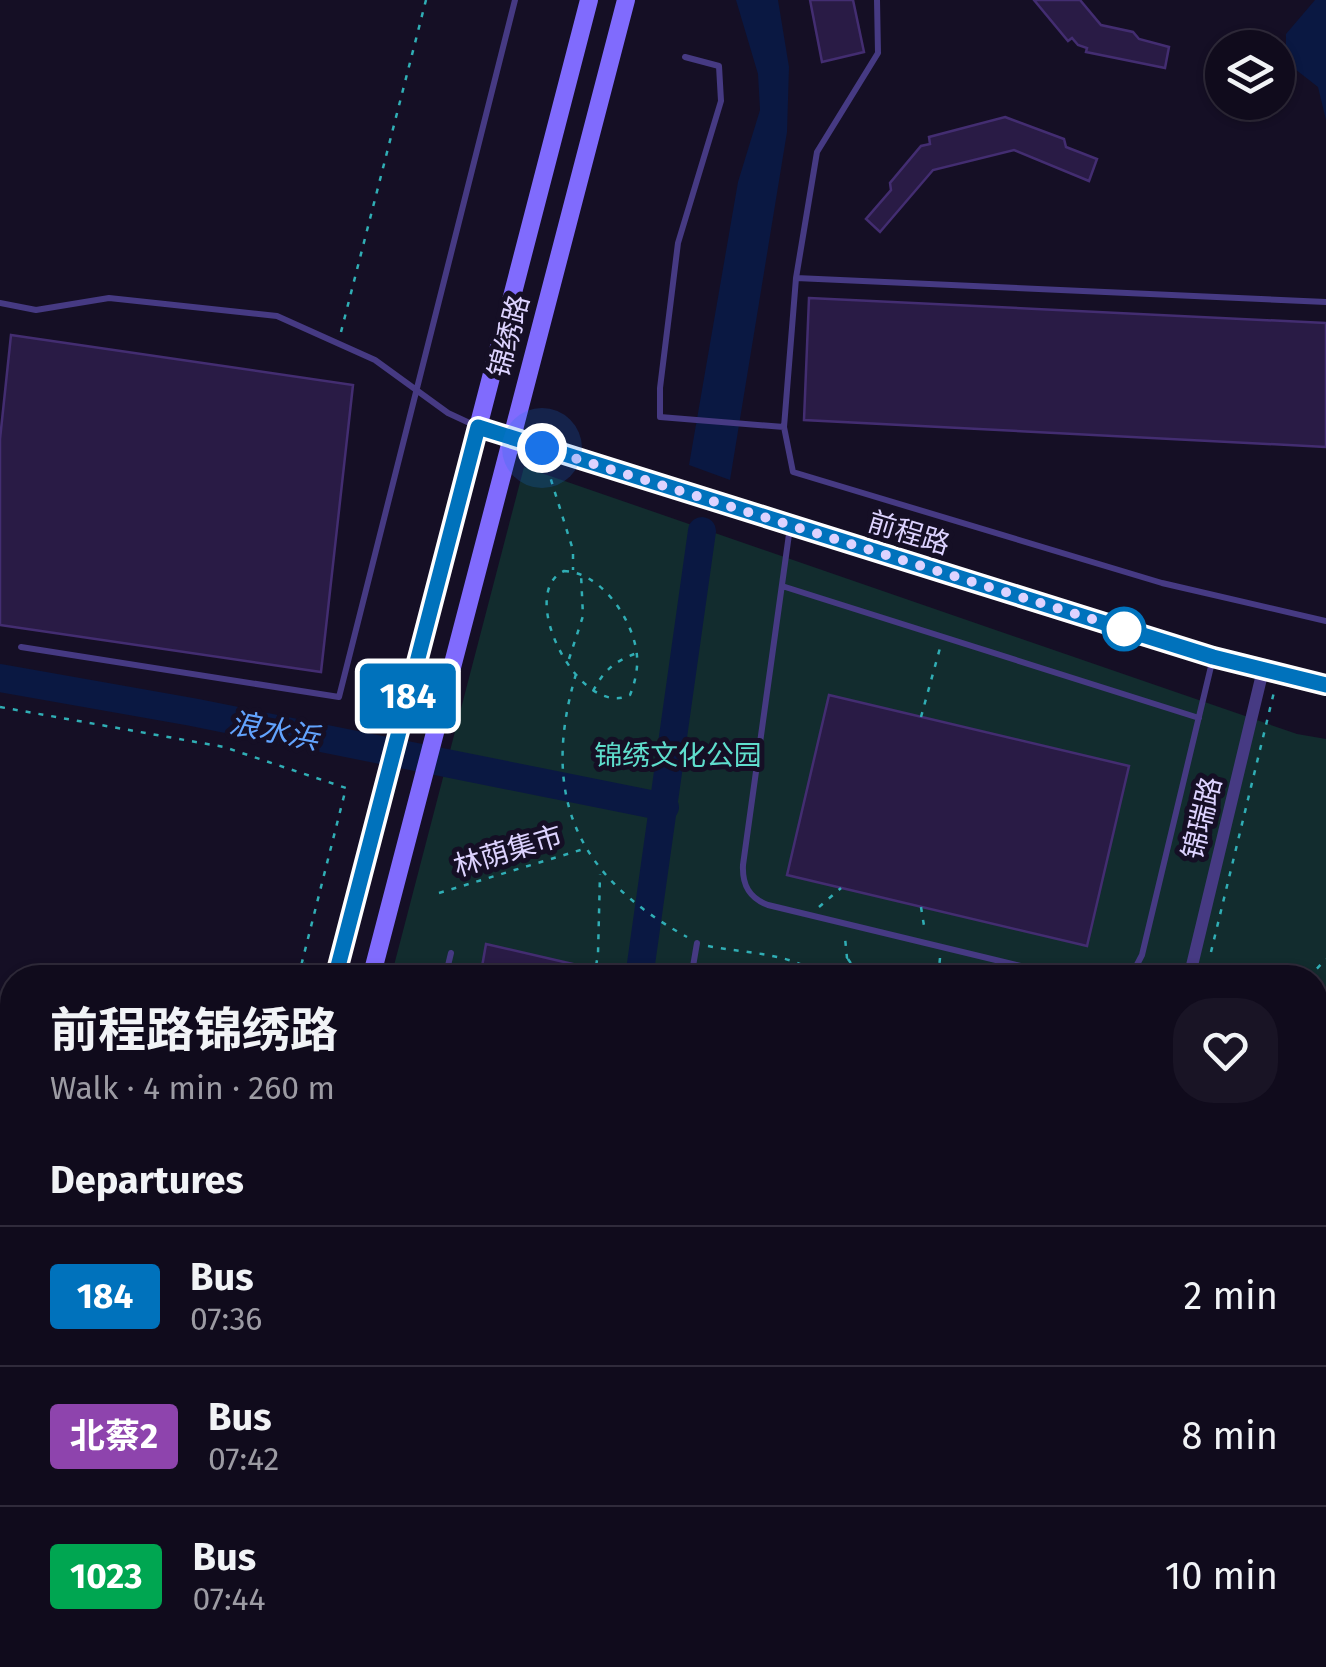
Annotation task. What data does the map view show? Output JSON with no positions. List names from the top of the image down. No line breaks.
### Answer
{"streets":{"main road":["锦绣路","前程路"],"street":["锦瑞路"],"path":["林荫集市"]},"crossings":[["锦绣路","前程路"],["前程路","锦瑞路"]],"water":["浪水浜"],"parks":["锦绣文化公园"],"lines":["bus line 184"],"page":{"on_map":"184","heading":[["前程路锦绣路","Walk · 4 min · 260 m"],"Departures"],"list":[{"mark":"184","name":"Bus","note":"07:36","value":"2 min"},{"mark":"北蔡2","name":"Bus","note":"07:42","value":"8 min"},{"mark":"1023","name":"Bus","note":"07:44","value":"10 min"}]}}
